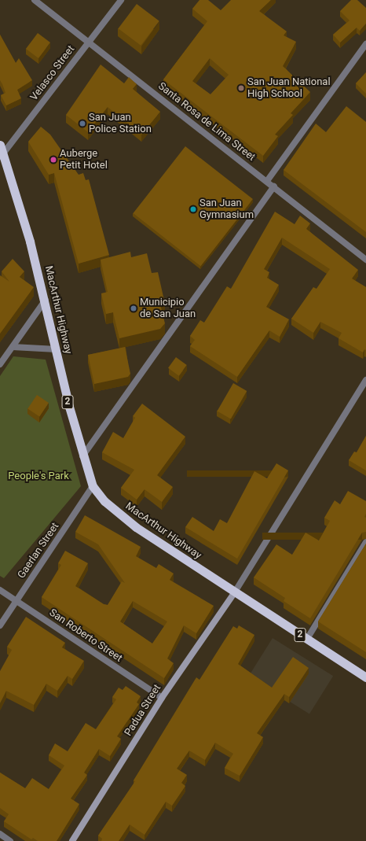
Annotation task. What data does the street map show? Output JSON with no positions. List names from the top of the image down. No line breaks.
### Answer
{"streets":{"highway":["MacArthur Highway","2"],"main road":["Padua Street"],"street":["Velasco Street","Santa Rosa de Lima Street","Gaerlan Street","San Roberto Street"]},"crossings":[["Velasco Street","Santa Rosa de Lima Street"],["Velasco Street","MacArthur Highway"],["MacArthur Highway","Gaerlan Street"],["MacArthur Highway","Padua Street"],["Gaerlan Street","San Roberto Street"],["San Roberto Street","Padua Street"]],"parks":["People's Park"],"places":["San Juan National High School","San Juan Police Station","Auberge Petit Hotel","San Juan Gymnasium","Municipio de San Juan"]}
